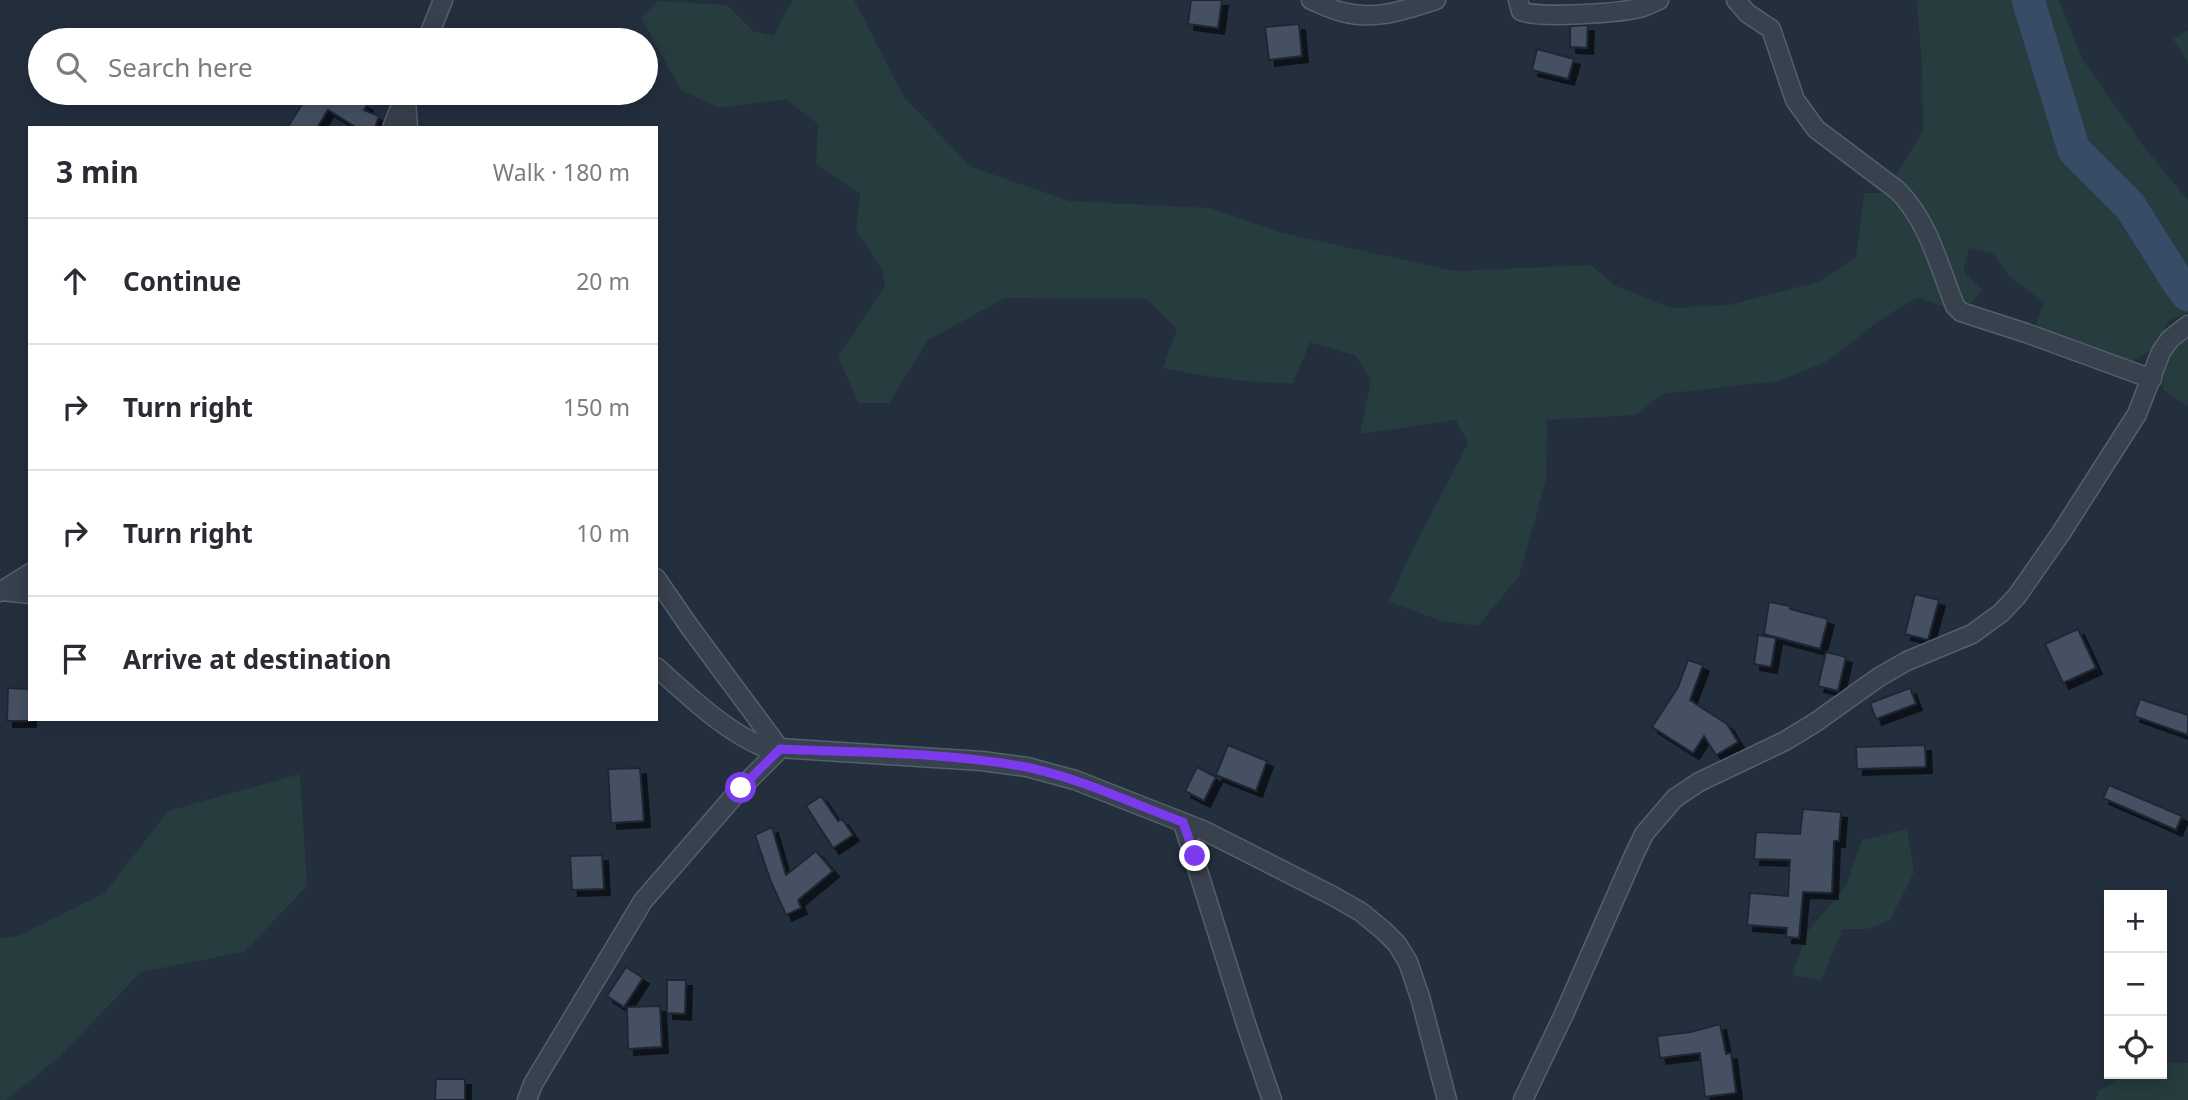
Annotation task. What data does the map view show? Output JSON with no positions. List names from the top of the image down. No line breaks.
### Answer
{"page":{"search":"Search here","heading":["3 min","Walk · 180 m"],"list":[["Continue","20 m"],["Turn right","150 m"],["Turn right","10 m"],"Arrive at destination"],"map_buttons":["+","−"]}}
